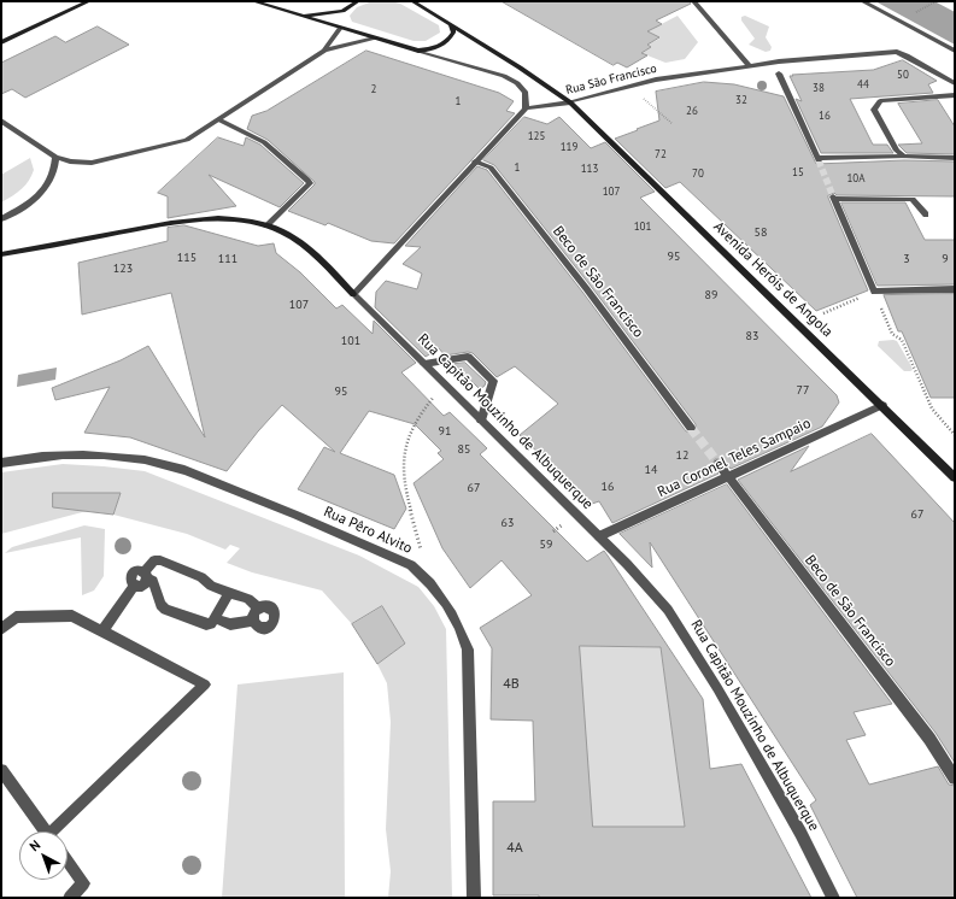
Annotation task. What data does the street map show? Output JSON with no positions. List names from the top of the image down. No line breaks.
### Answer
{"streets":{"main road":["Avenida Heróis de Angola","Rua Capitão Mouzinho de Albuquerque"],"street":["Rua São Francisco","Beco de São Francisco","Rua Coronel Teles Sampaio","Rua Pêro Alvito"]},"crossings":[["Rua São Francisco","Avenida Heróis de Angola"],["Avenida Heróis de Angola","Rua Coronel Teles Sampaio"],["Beco de São Francisco","Rua Coronel Teles Sampaio"],["Rua Capitão Mouzinho de Albuquerque","Rua Coronel Teles Sampaio"]],"house_numbers":["50","44","38","2","32","1","26","16","125","119","72","1","113","15","70","10A","107","101","58","95","115","111","3","9","123","89","107","83","101","77","95","91","85","12","14","16","67","67","63","59","4B","4A"],"north":"top left"}
